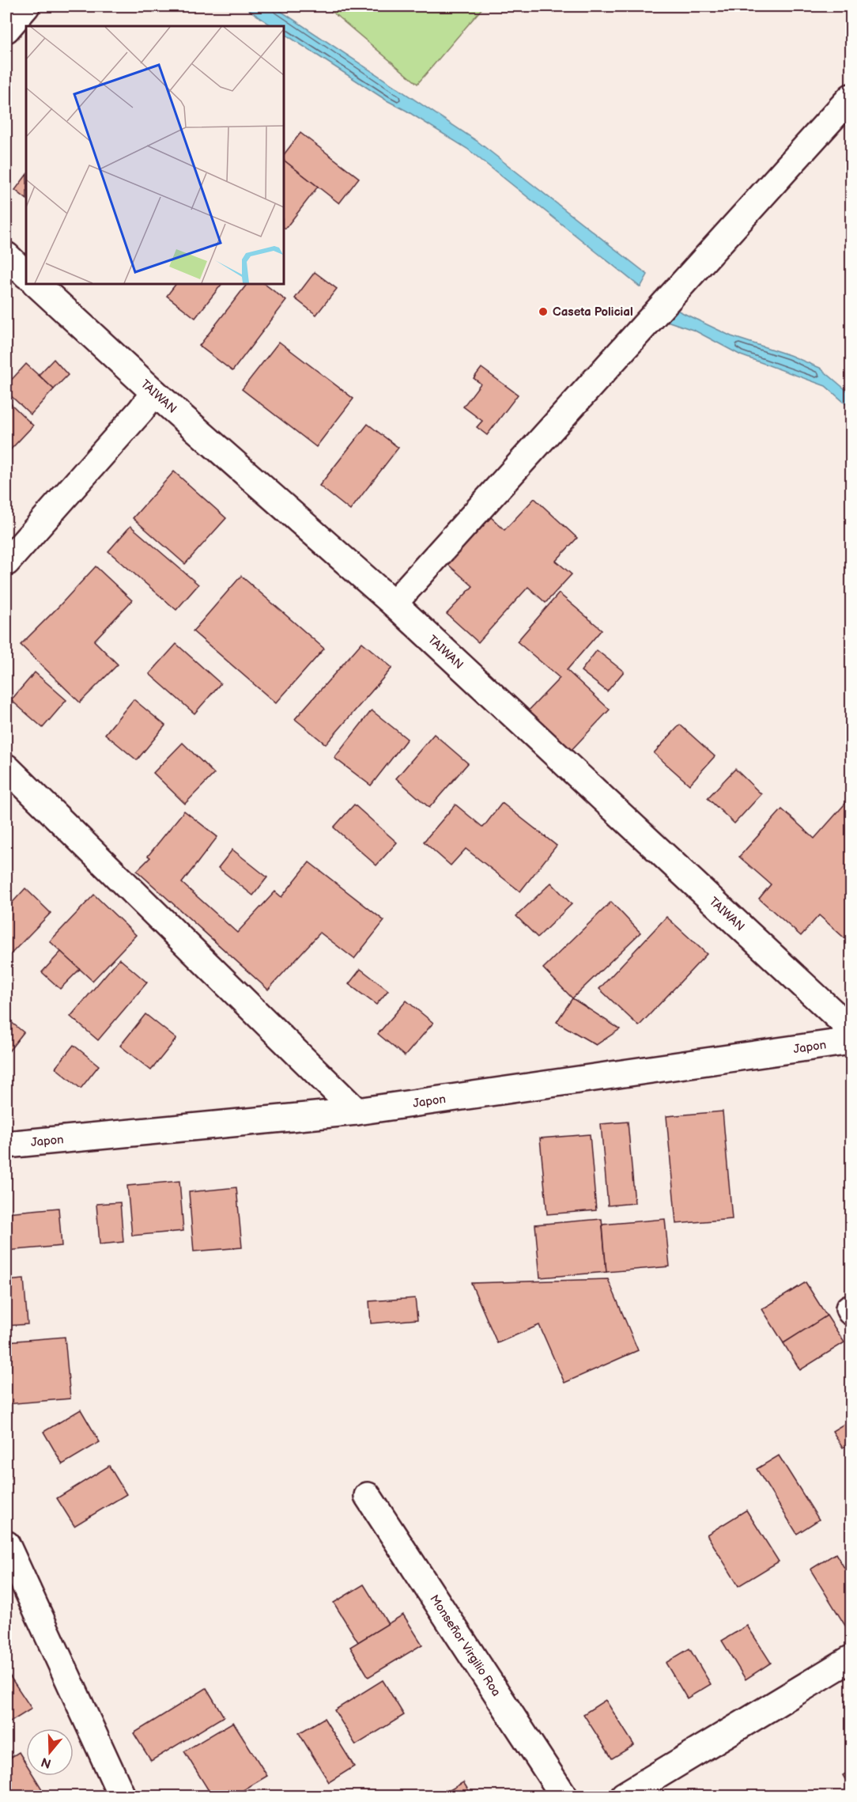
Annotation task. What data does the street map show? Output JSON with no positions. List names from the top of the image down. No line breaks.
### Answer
{"streets":{"street":["TAIWAN","Japon","Monseñor Virgilio Roa"]},"places":["Caseta Policial"],"north":"bottom"}
